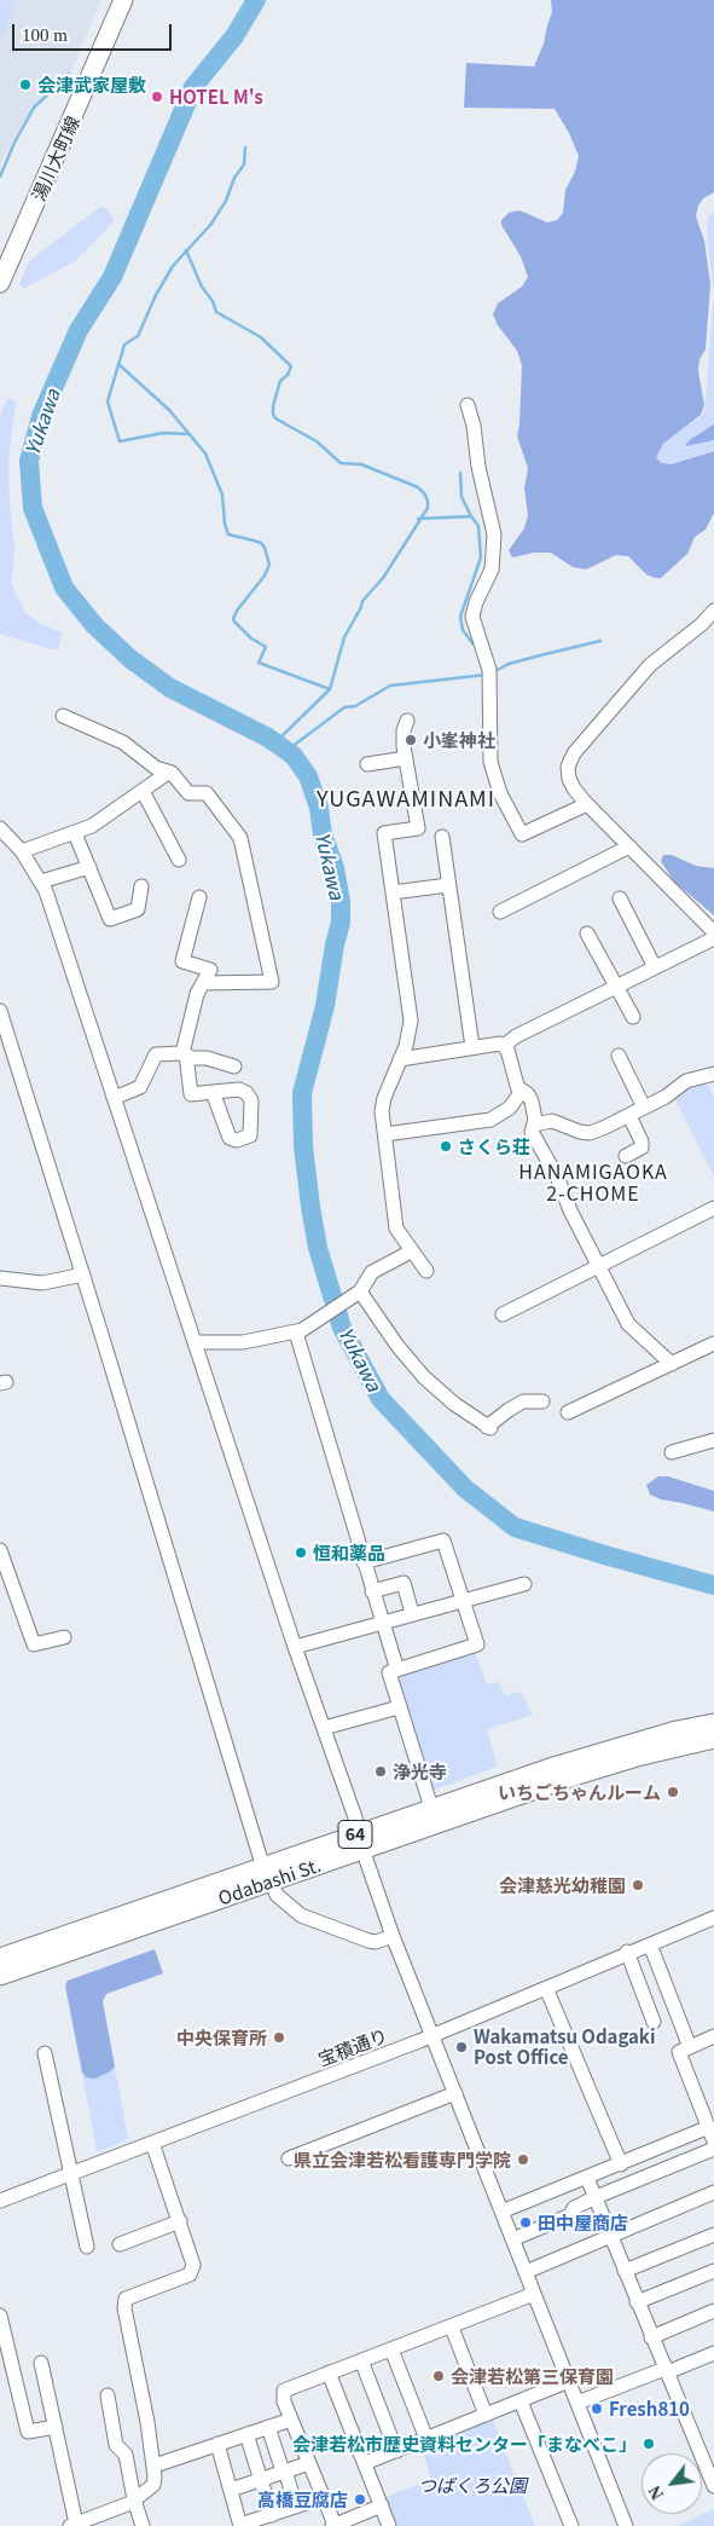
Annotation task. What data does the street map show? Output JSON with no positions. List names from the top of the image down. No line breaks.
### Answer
{"streets":{"main road":["湯川大町線","64","Odabashi St."],"street":["宝積通り"]},"districts":["YUGAWAMINAMI","HANAMIGAOKA 2-CHOME"],"water":["Yukawa"],"parks":["つばくろ公園"],"places":["会津武家屋敷","HOTEL M's","小峯神社","さくら荘","恒和薬品","浄光寺","いちごちゃんルーム","会津慈光幼稚園","中央保育所","Wakamatsu Odagaki Post Office","県立会津若松看護専門学院","田中屋商店","会津若松第三保育園","Fresh810","会津若松市歴史資料センター「まなべこ」","高橋豆腐店"],"scale_bar":"100 m","north":"bottom left"}
